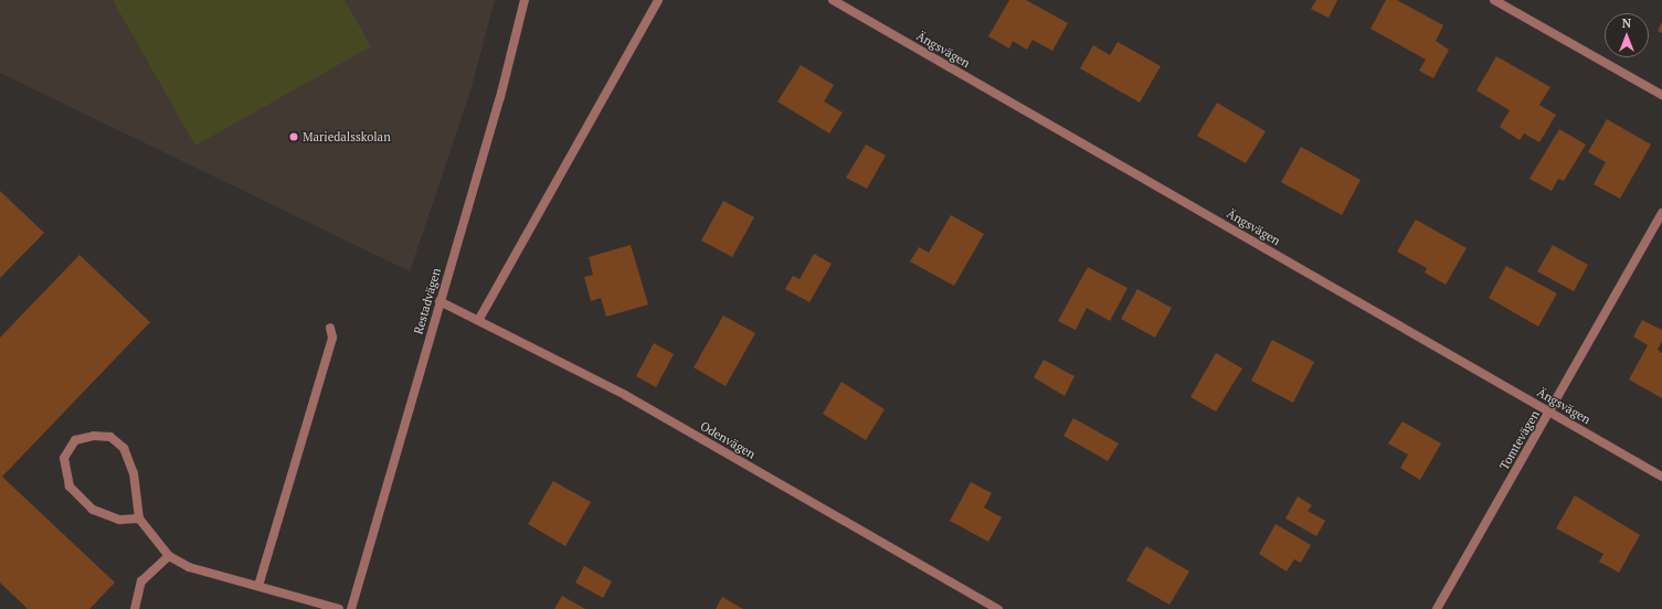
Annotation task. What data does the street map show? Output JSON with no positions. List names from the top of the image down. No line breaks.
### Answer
{"streets":{"street":["Ängsvägen","Restadvägen","Odenvägen","Tomtevägen"]},"crossings":[["Ängsvägen","Tomtevägen"],["Restadvägen","Odenvägen"]],"places":["Mariedalsskolan"],"north":"top"}
